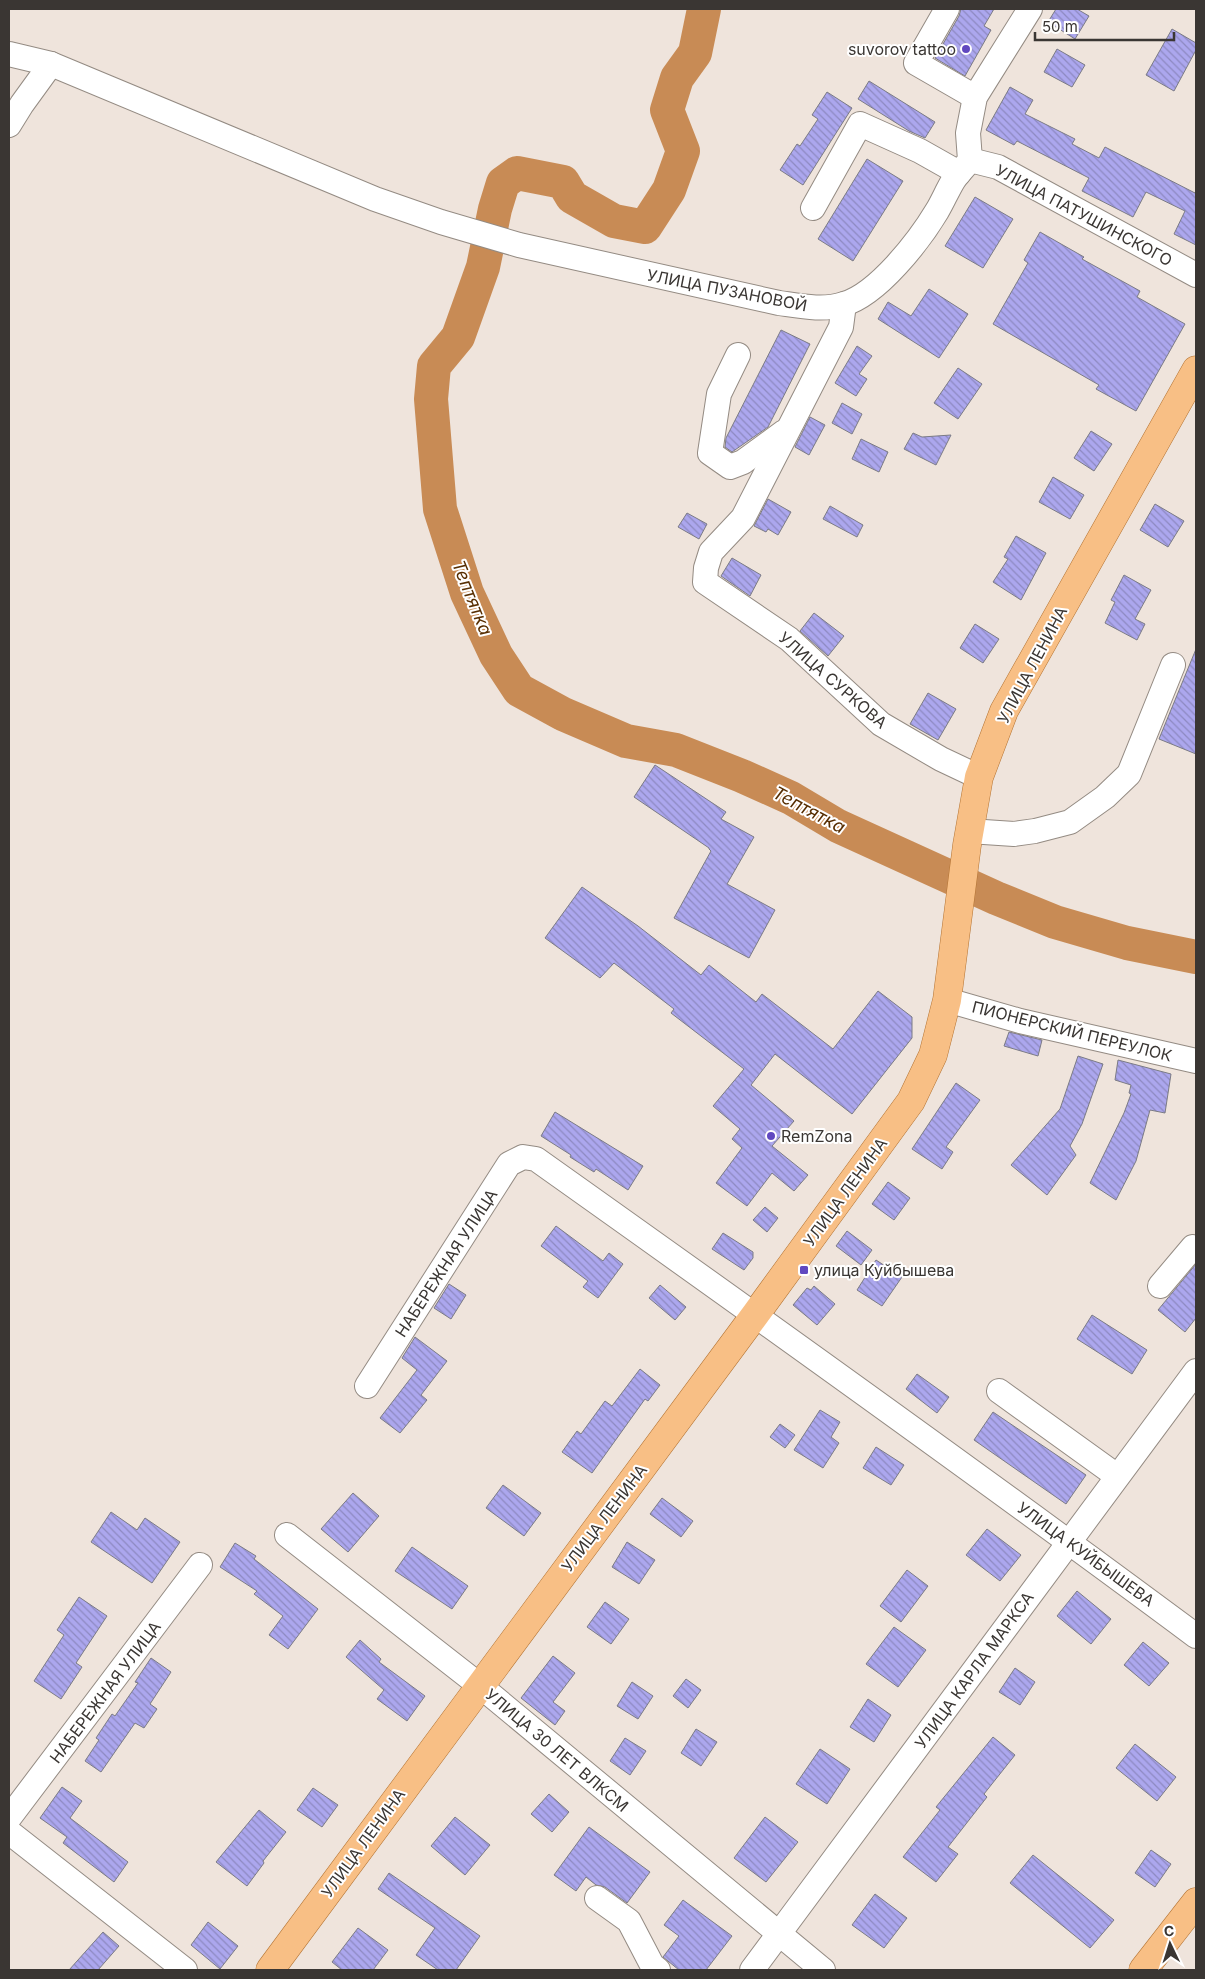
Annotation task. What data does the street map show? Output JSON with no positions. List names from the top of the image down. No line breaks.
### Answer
{"streets":{"main road":["УЛИЦА ЛЕНИНА"],"street":["УЛИЦА ПАТУШИНСКОГО","УЛИЦА ПУЗАНОВОЙ","УЛИЦА СУРКОВА","ПИОНЕРСКИЙ ПЕРЕУЛОК","НАБЕРЕЖНАЯ УЛИЦА","УЛИЦА КУЙБЫШЕВА","УЛИЦА КАРЛА МАРКСА","УЛИЦА 30 ЛЕТ ВЛКСМ"]},"crossings":[["УЛИЦА ПАТУШИНСКОГО","УЛИЦА ПУЗАНОВОЙ"],["УЛИЦА ЛЕНИНА","УЛИЦА СУРКОВА"],["УЛИЦА ЛЕНИНА","ПИОНЕРСКИЙ ПЕРЕУЛОК"],["УЛИЦА ЛЕНИНА","УЛИЦА КУЙБЫШЕВА"],["УЛИЦА ЛЕНИНА","УЛИЦА 30 ЛЕТ ВЛКСМ"],["НАБЕРЕЖНАЯ УЛИЦА","УЛИЦА КУЙБЫШЕВА"],["УЛИЦА КУЙБЫШЕВА","УЛИЦА КАРЛА МАРКСА"],["УЛИЦА КАРЛА МАРКСА","УЛИЦА 30 ЛЕТ ВЛКСМ"]],"water":["Тептятка"],"places":{"other":["suvorov tattoo","RemZona"],"transit":["улица Куйбышева"]},"scale_bar":"50 m","north":"top"}
